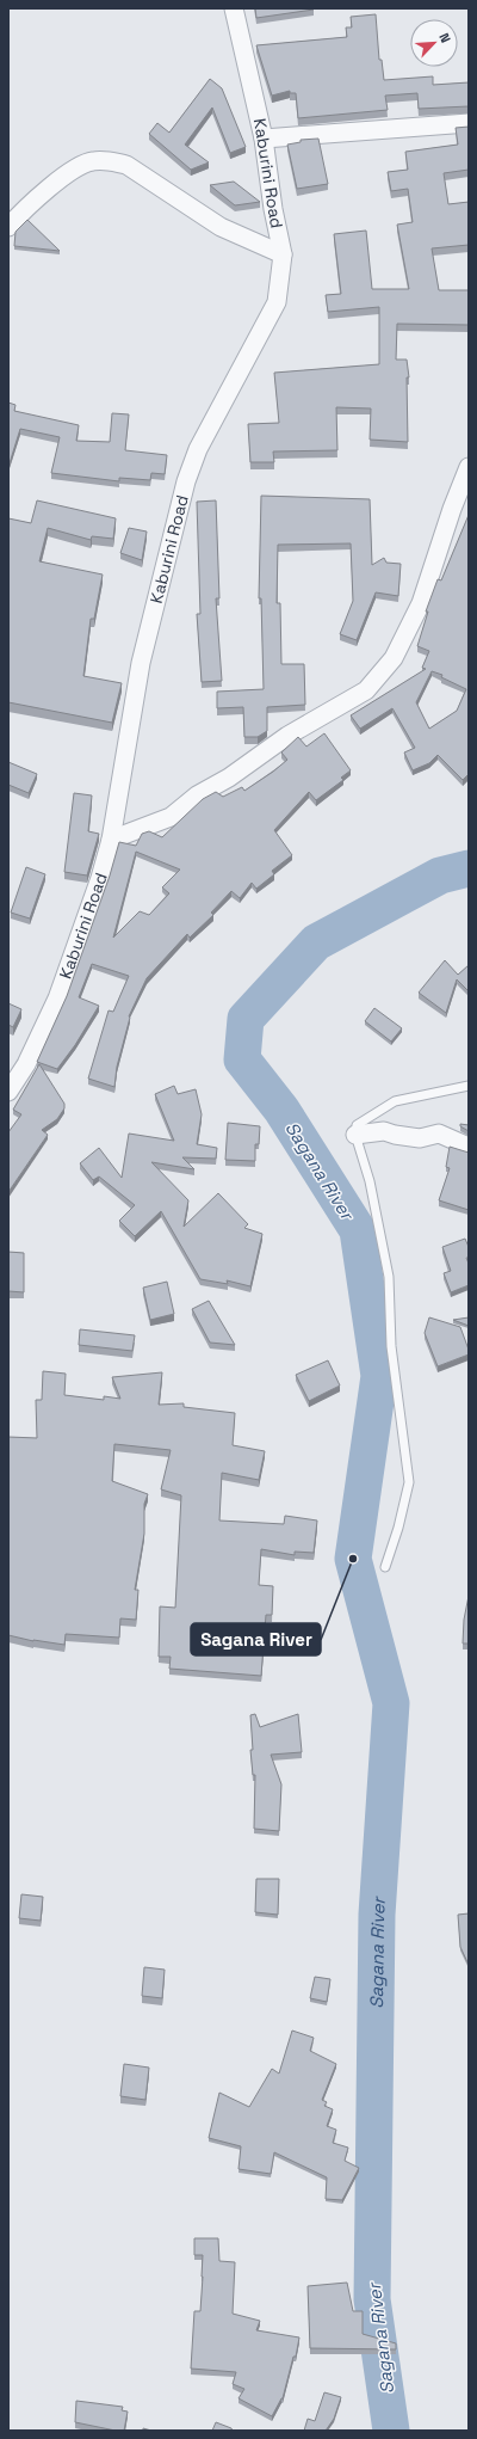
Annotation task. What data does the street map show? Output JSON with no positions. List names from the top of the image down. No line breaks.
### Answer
{"streets":{"street":["Kaburini Road"]},"water":["Sagana River"],"places":["Sagana River"],"north":"top right"}
